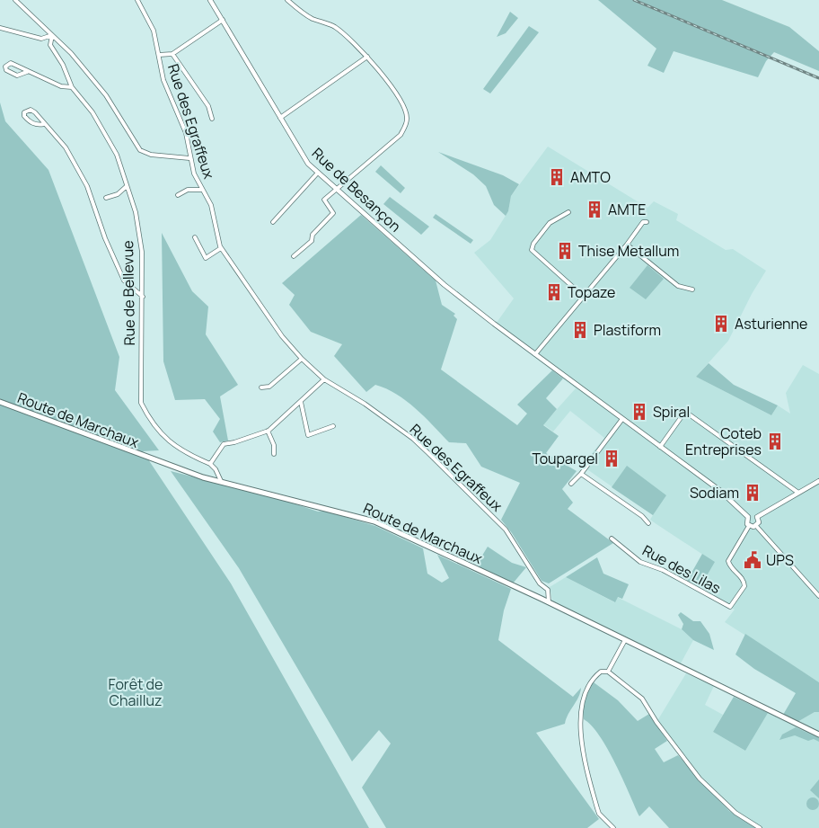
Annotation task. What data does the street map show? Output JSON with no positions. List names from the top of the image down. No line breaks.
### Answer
{"streets":{"main road":["Route de Marchaux"],"street":["Rue des Egraffeux","Rue de Besançon","Rue de Bellevue","Rue des Lilas"]},"crossings":[["Rue de Besançon","Rue des Lilas"],["Rue de Bellevue","Route de Marchaux"]],"parks":["Forêt de Chailluz"],"places":{"building":["AMTO","AMTE","Thise Metallum","Topaze","Asturienne","Plastiform","Spiral","Coteb Entreprises","Toupargel","Sodiam"],"public building":["UPS"]}}
